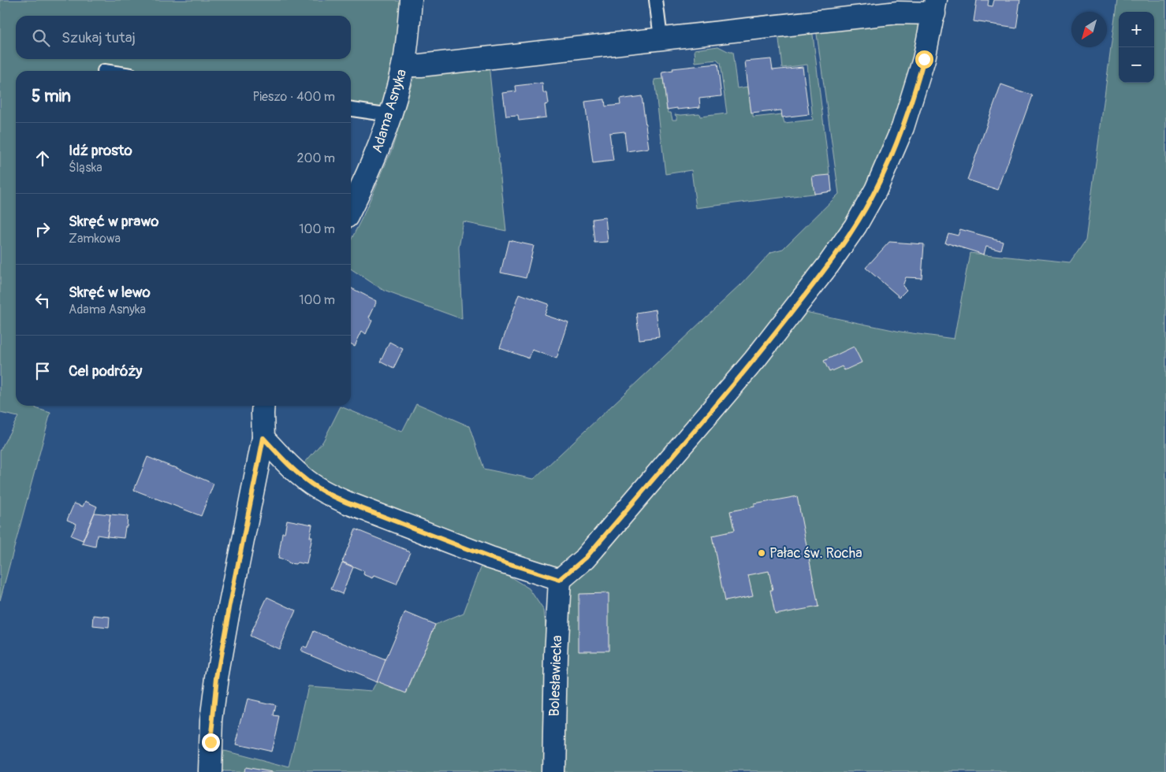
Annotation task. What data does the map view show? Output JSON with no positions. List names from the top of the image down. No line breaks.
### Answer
{"streets":{"street":["Adama Asnyka","Bolesławiecka"]},"places":["Pałac św. Rocha"],"north":"bottom left","page":{"map_buttons":["+","−"],"search":"Szukaj tutaj","heading":["5 min","Pieszo · 400 m"],"list":[["Idź prosto","Śląska","200 m"],["Skręć w prawo","Zamkowa","100 m"],["Skręć w lewo","Adama Asnyka","100 m"],"Cel podróży"]}}
